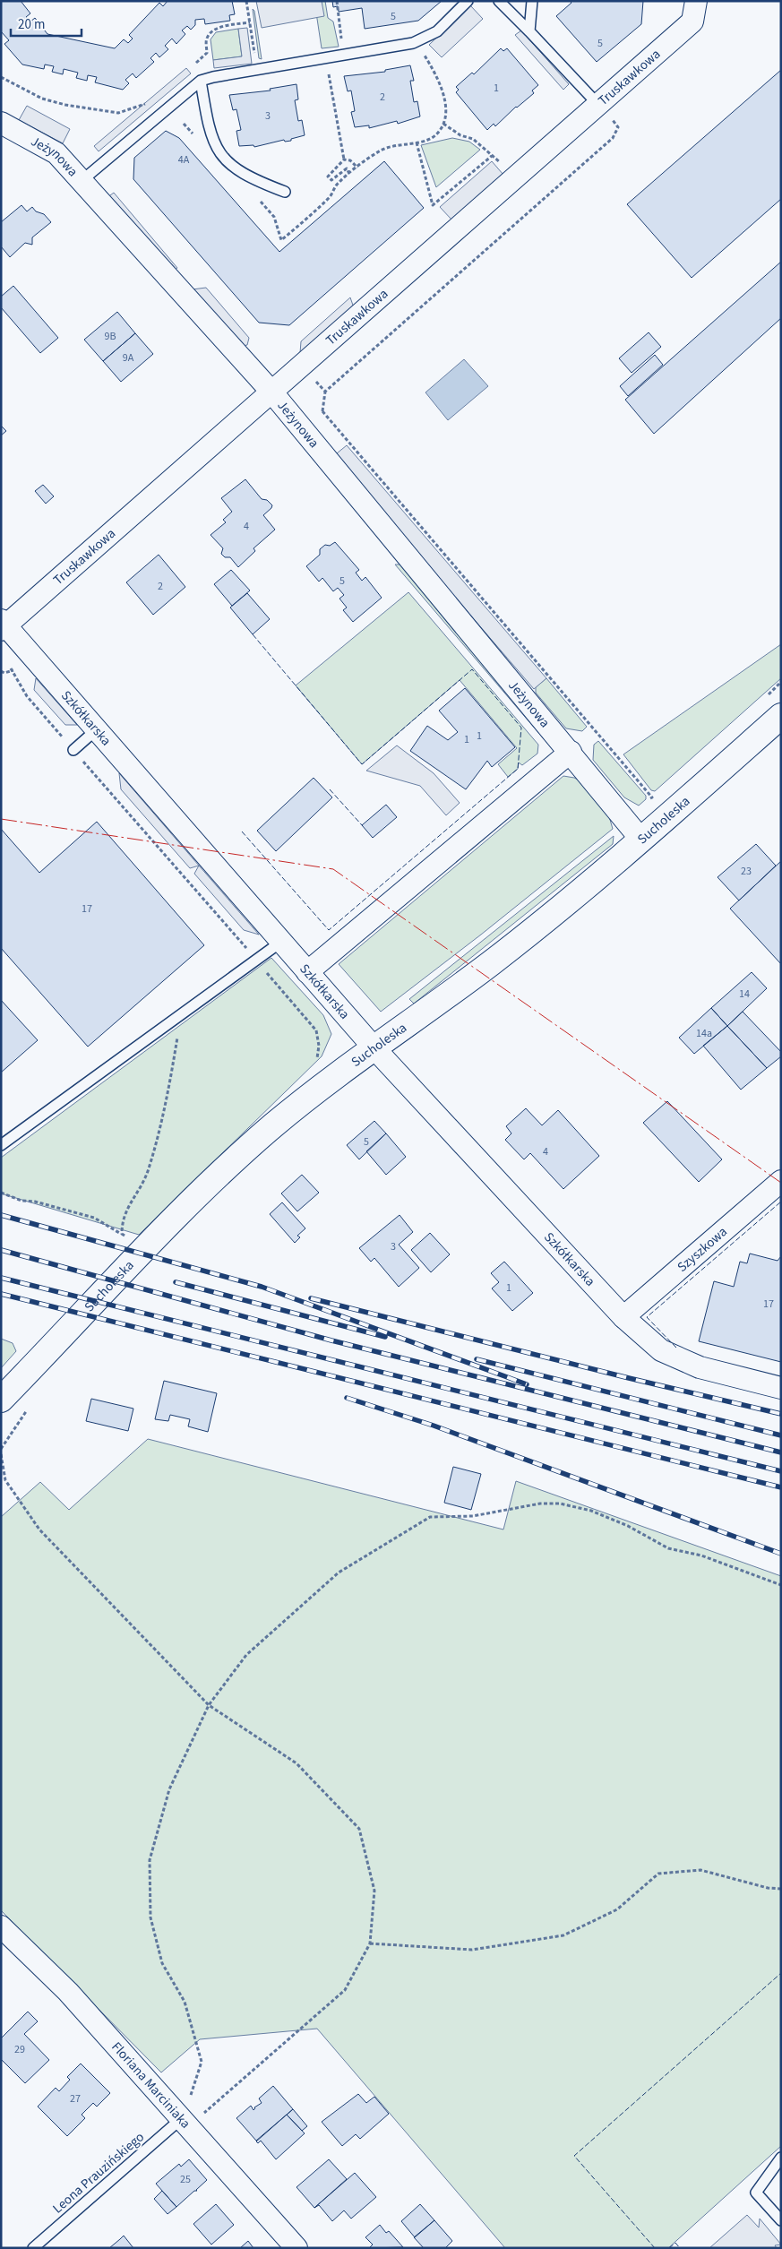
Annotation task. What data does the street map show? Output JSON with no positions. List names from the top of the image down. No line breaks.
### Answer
{"streets":{"street":["Truskawkowa","Jeżynowa","Szkółkarska","Sucholeska","Szyszkowa","Floriana Marciniaka"],"lane":["Leona Prauzińskiego"]},"crossings":[["Truskawkowa","Jeżynowa"],["Truskawkowa","Szkółkarska"],["Jeżynowa","Sucholeska"],["Szkółkarska","Sucholeska"],["Szkółkarska","Szyszkowa"],["Floriana Marciniaka","Leona Prauzińskiego"]],"house_numbers":["5","5","1","2","3","4A","9B","9A","4","5","2","1","1","23","17","14","14a","5","4","3","1","17","29","27","25"],"scale_bar":"20 m"}
